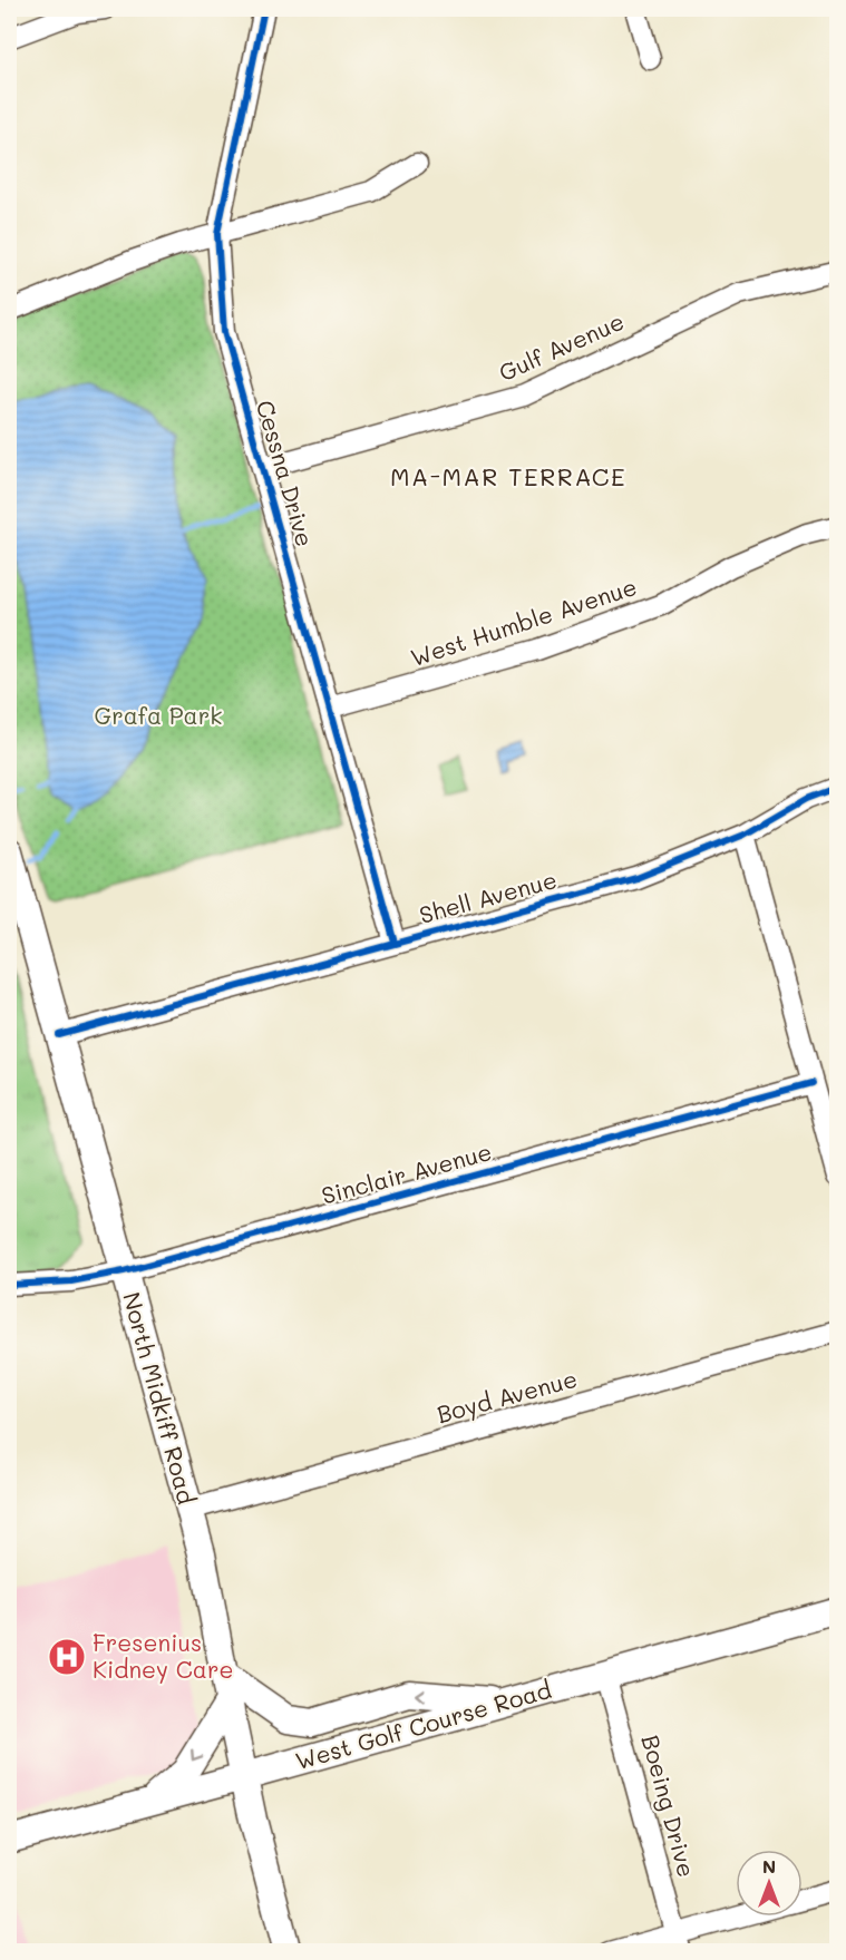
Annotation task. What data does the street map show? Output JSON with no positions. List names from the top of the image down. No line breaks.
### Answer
{"streets":{"main road":["North Midkiff Road","West Golf Course Road"],"street":["Gulf Avenue","Cessna Drive","West Humble Avenue","Shell Avenue","Sinclair Avenue","Boyd Avenue","Boeing Drive"]},"crossings":[["Gulf Avenue","Cessna Drive"],["Cessna Drive","West Humble Avenue"],["Cessna Drive","Shell Avenue"],["Shell Avenue","North Midkiff Road"],["Sinclair Avenue","North Midkiff Road"],["Boyd Avenue","North Midkiff Road"],["North Midkiff Road","West Golf Course Road"],["West Golf Course Road","Boeing Drive"]],"districts":["MA-MAR TERRACE"],"parks":["Grafa Park"],"places":{"hospital":["Fresenius Kidney Care"]},"north":"top"}
